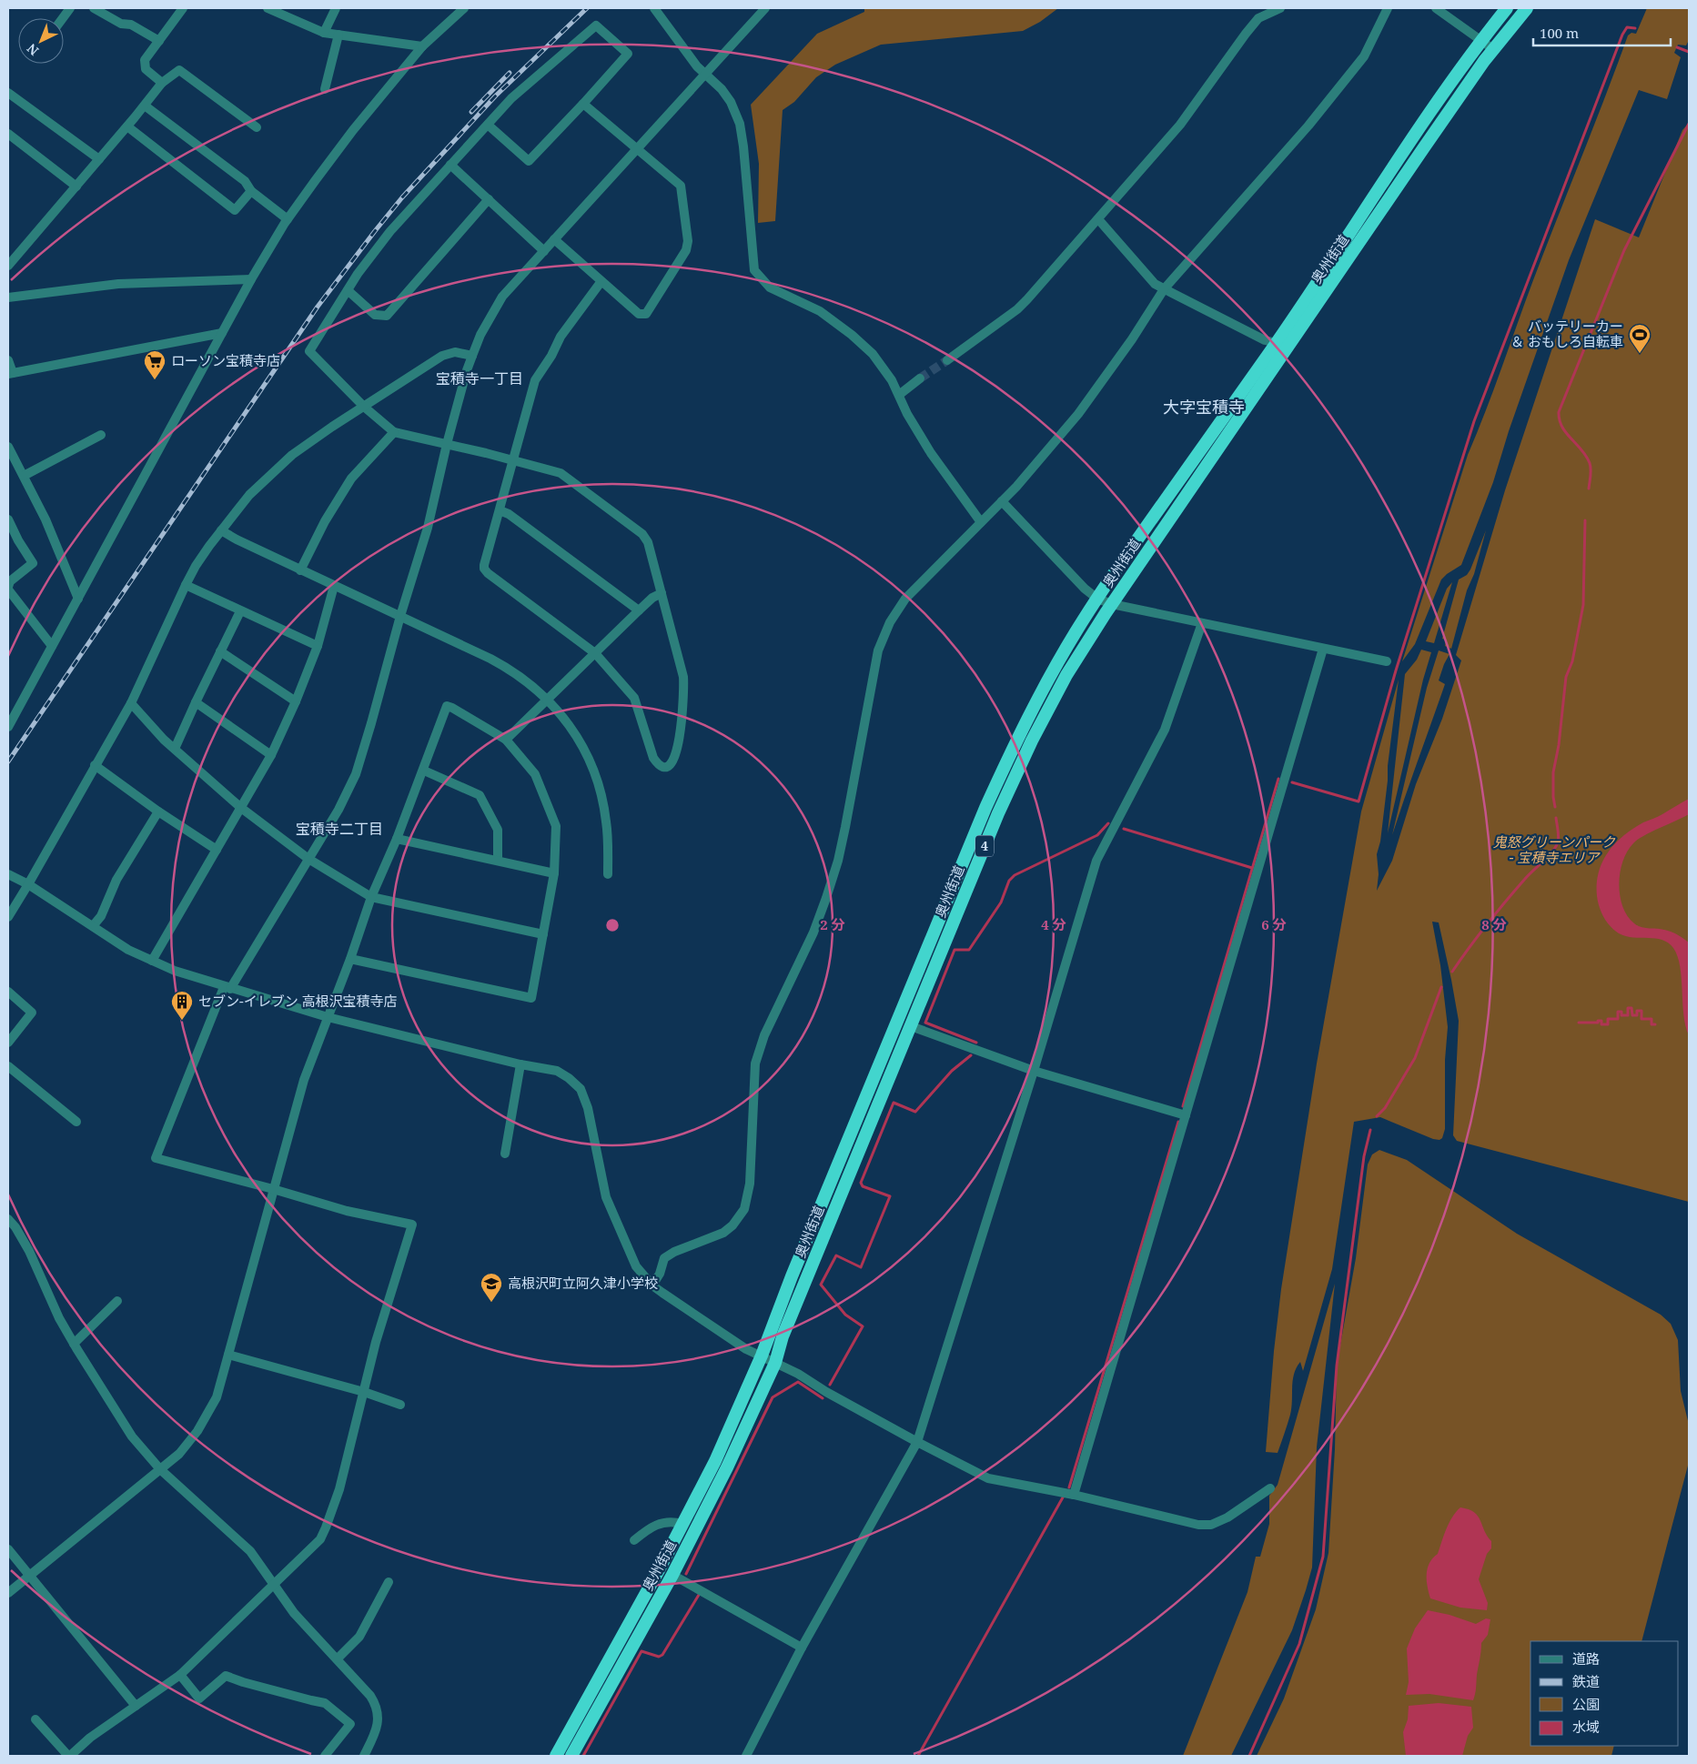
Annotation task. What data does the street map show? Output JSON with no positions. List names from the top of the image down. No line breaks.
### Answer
{"streets":{"highway":["奥州街道","4"]},"districts":["宝積寺一丁目","大字宝積寺","宝積寺二丁目"],"parks":["鬼怒グリーンパーク - 宝積寺エリア"],"places":{"sports":["バッテリーカー ＆ おもしろ自転車"],"supermarket":["ローソン宝積寺店"],"building":["セブン-イレブン 高根沢宝積寺店"],"school or university":["高根沢町立阿久津小学校"]},"legend":["道路","鉄道","公園","水域"],"scale_bar":"100 m","north":"bottom left","rings":["2 分","4 分","6 分","8 分"]}
